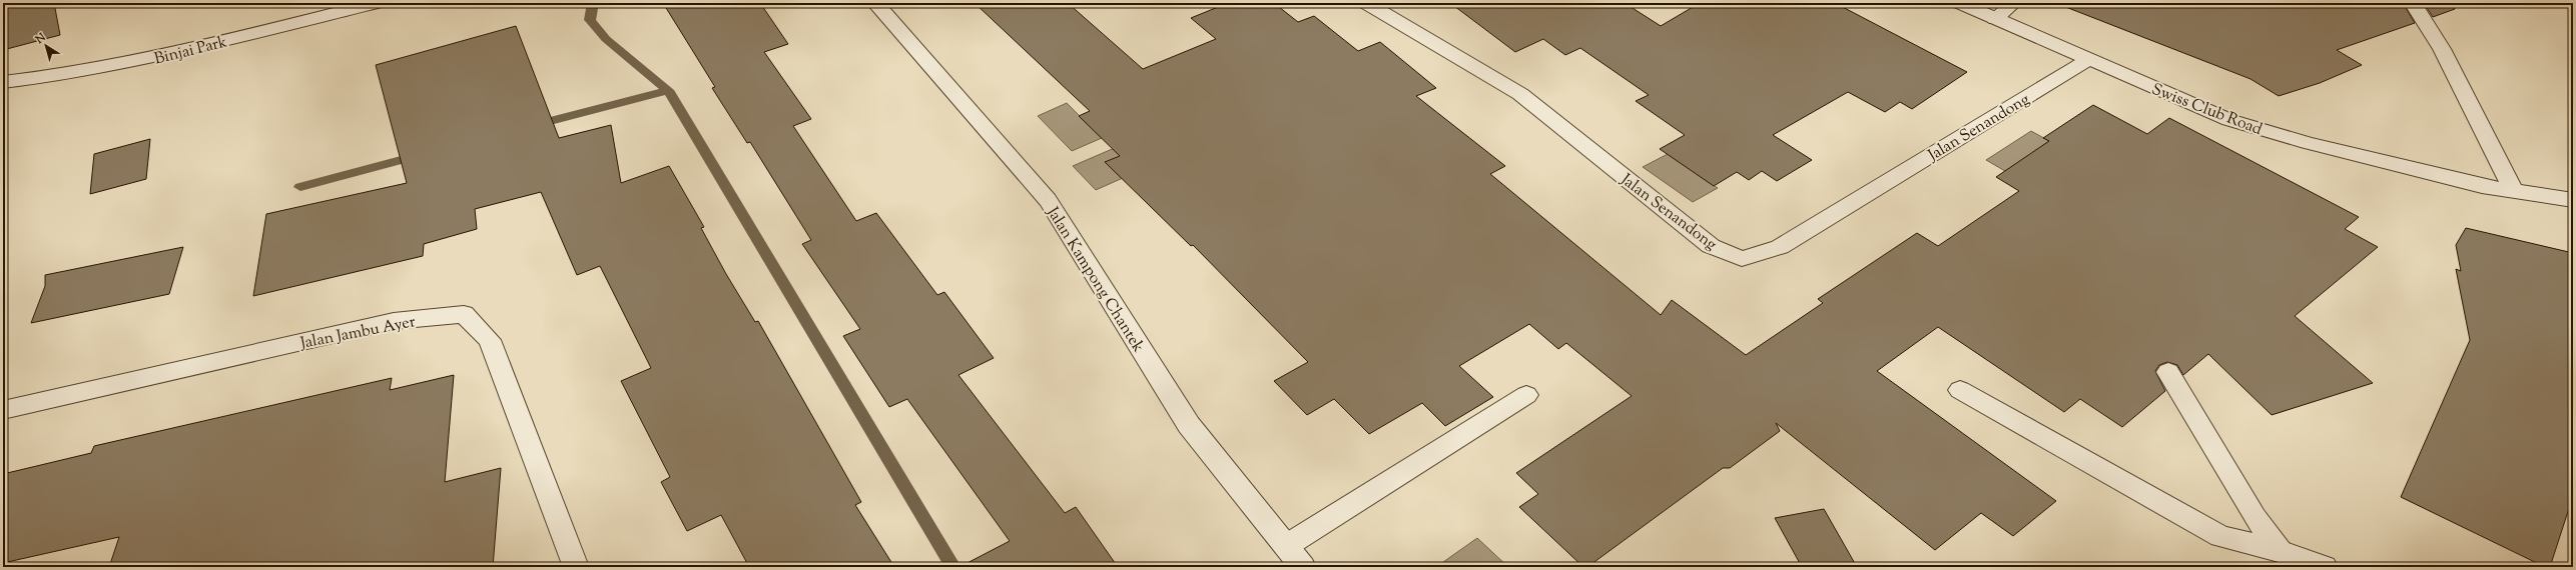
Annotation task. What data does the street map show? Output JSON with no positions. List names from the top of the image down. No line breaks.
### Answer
{"streets":{"street":["Binjai Park","Swiss Club Road","Jalan Senandong","Jalan Kampong Chantek","Jalan Jambu Ayer"]},"crossings":[["Swiss Club Road","Jalan Senandong"]],"north":"top left"}
